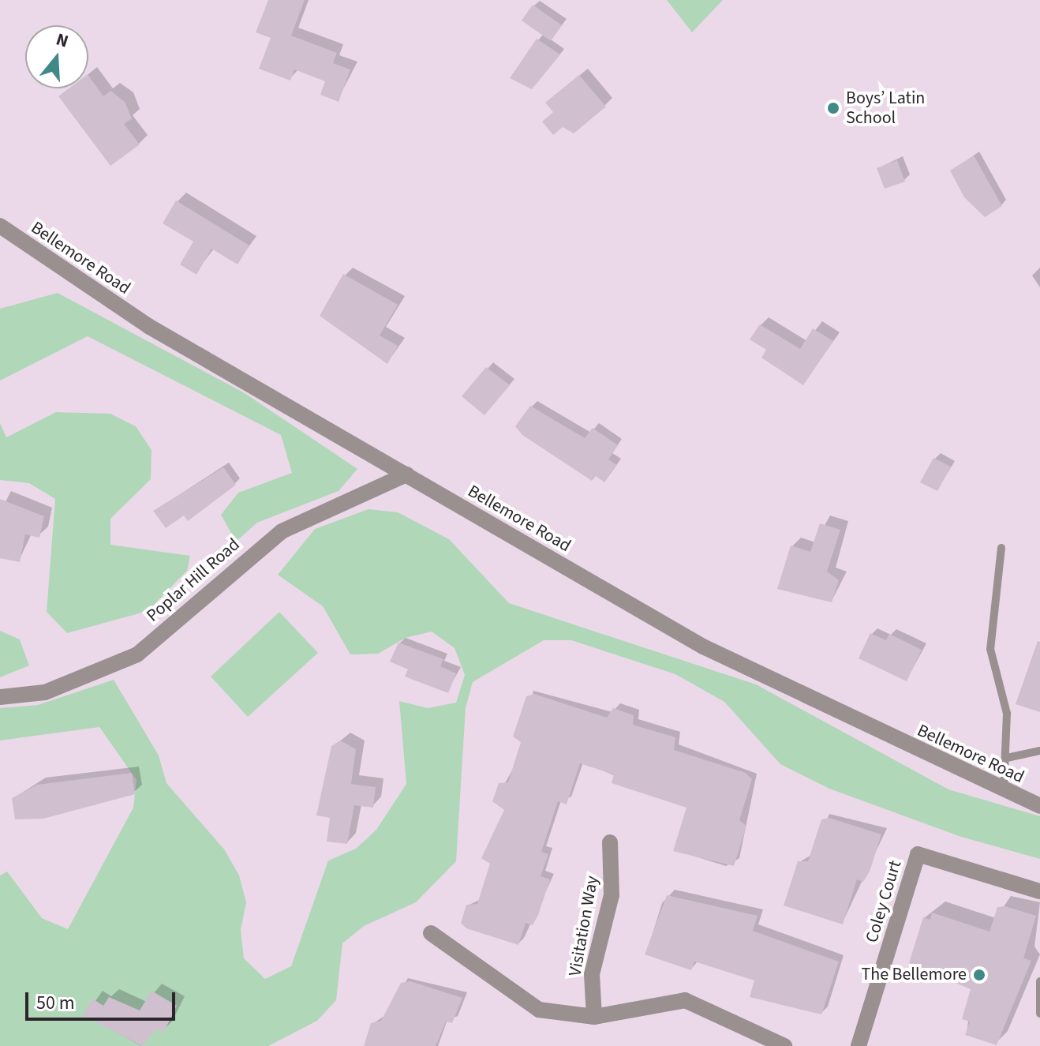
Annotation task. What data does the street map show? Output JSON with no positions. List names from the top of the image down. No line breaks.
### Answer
{"streets":{"street":["Bellemore Road","Poplar Hill Road","Coley Court","Visitation Way"]},"crossings":[["Bellemore Road","Poplar Hill Road"]],"places":["Boys’ Latin School","The Bellemore"],"scale_bar":"50 m","north":"top"}
